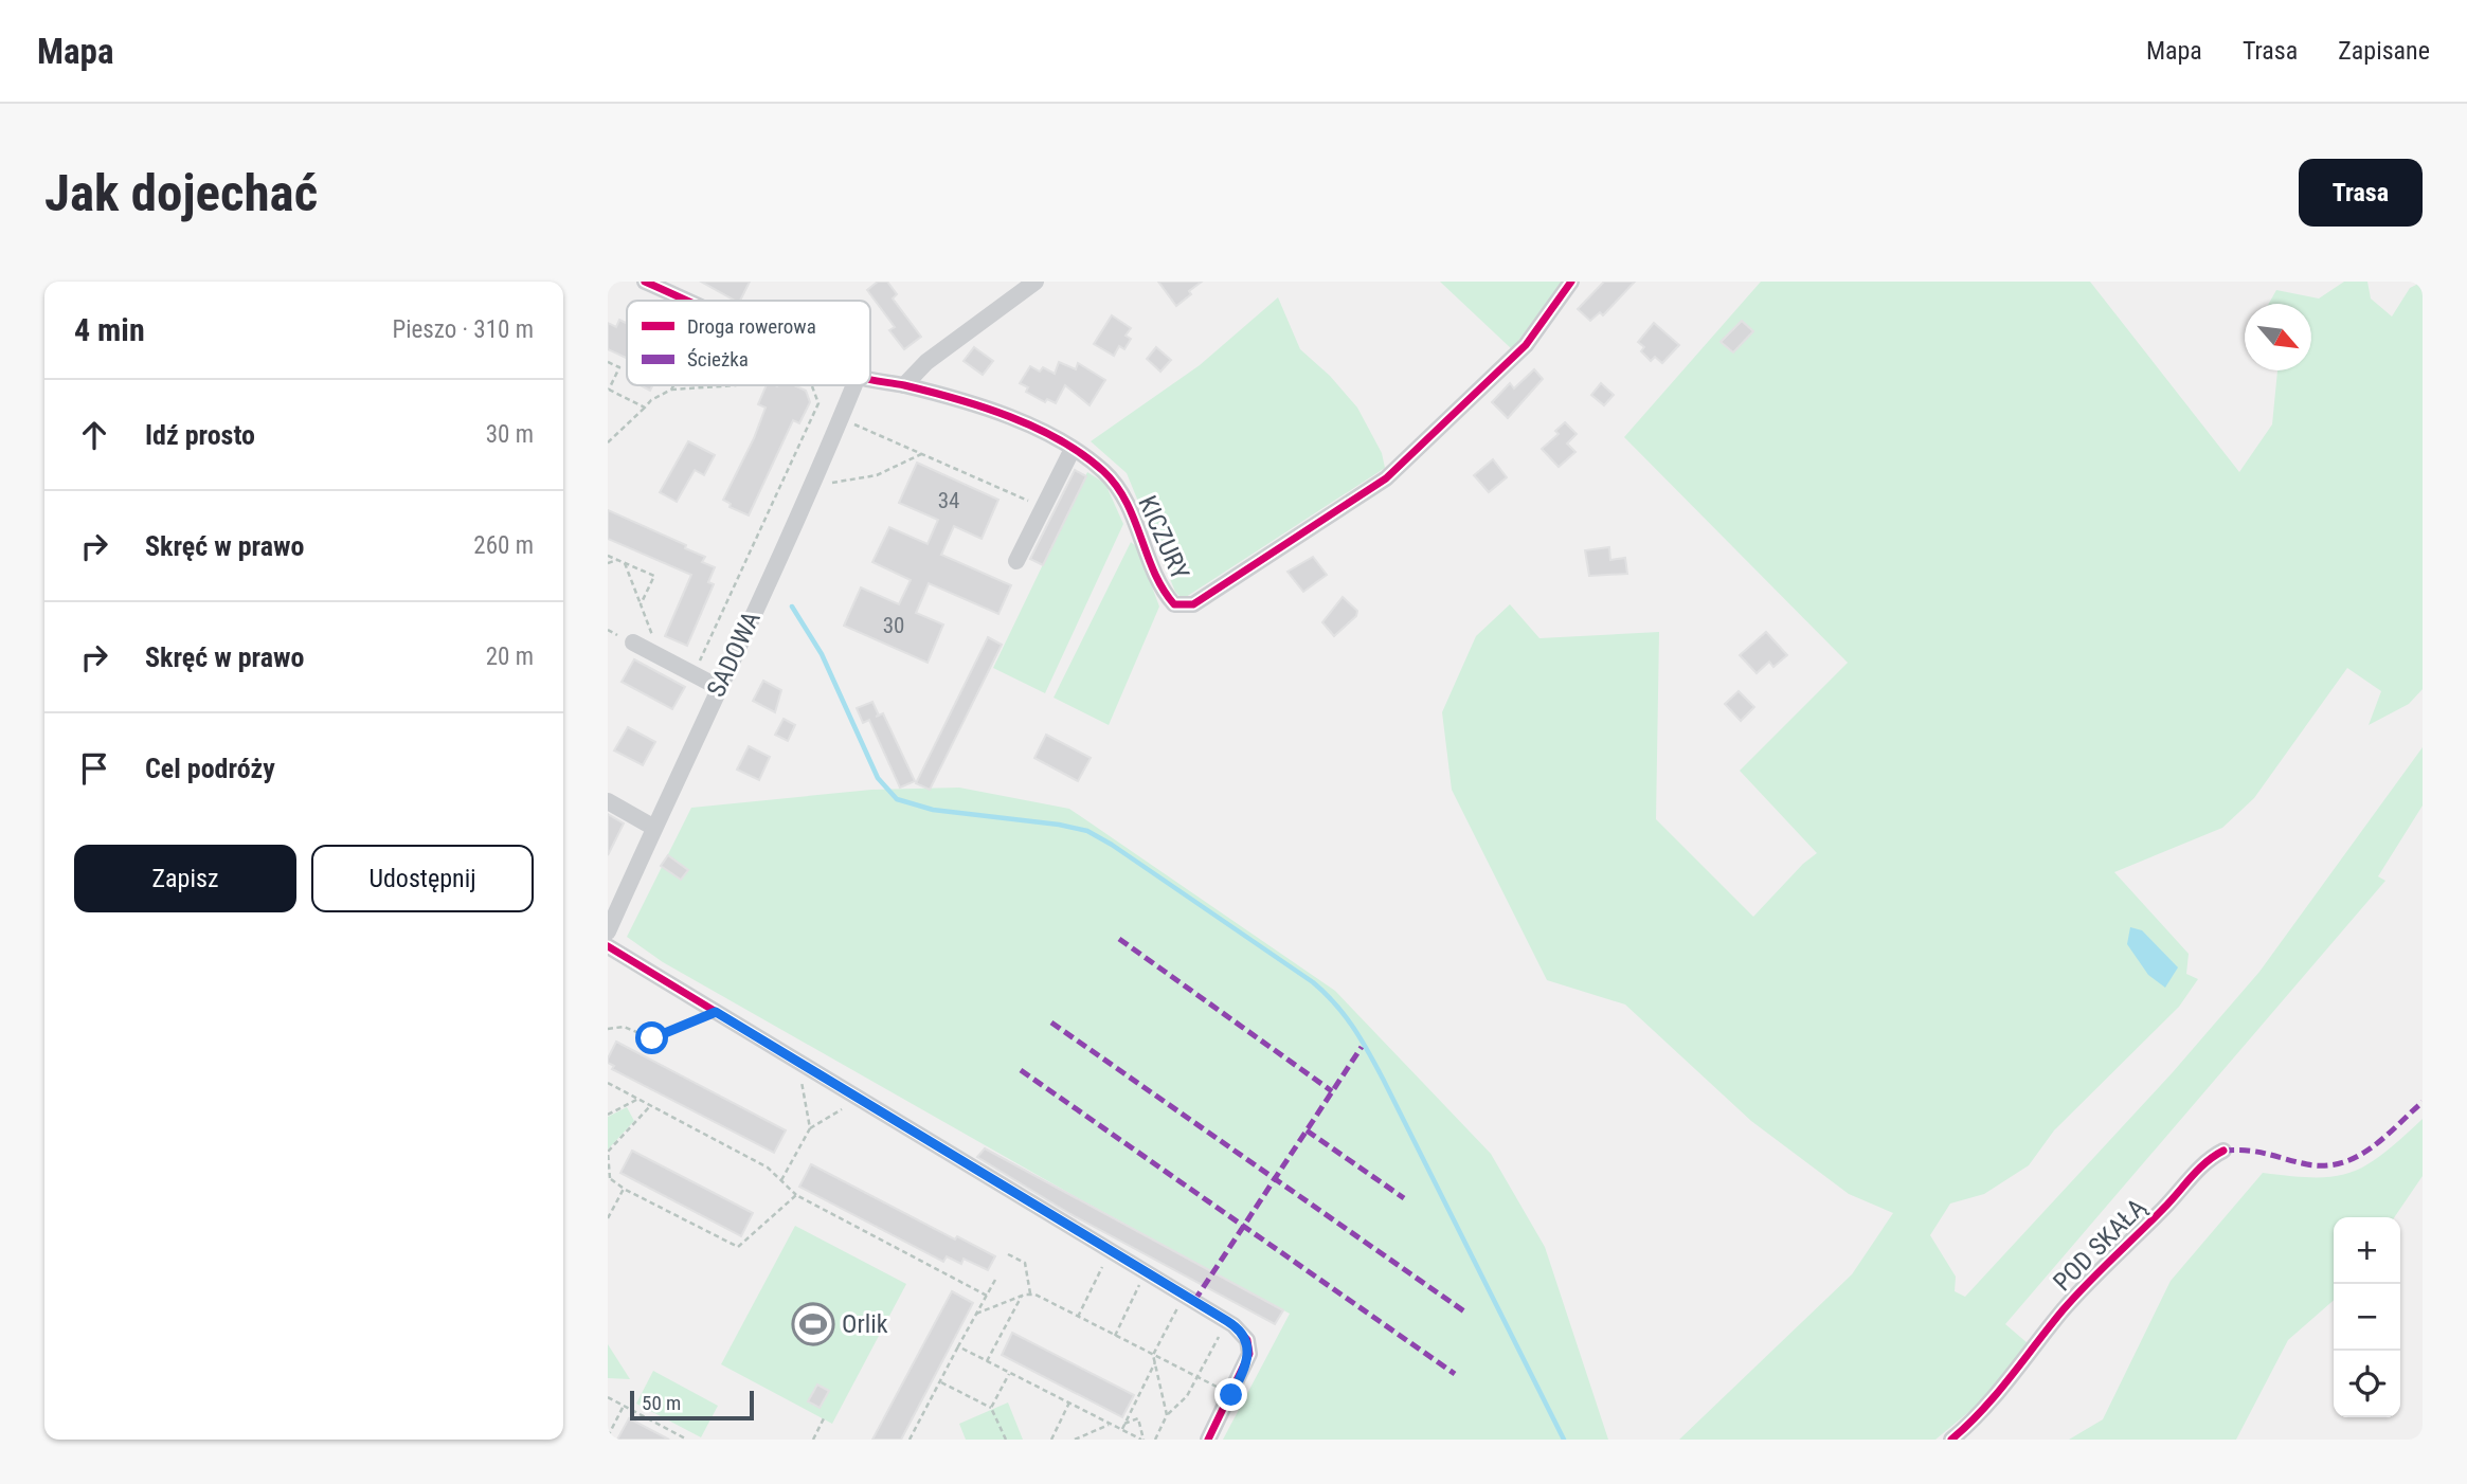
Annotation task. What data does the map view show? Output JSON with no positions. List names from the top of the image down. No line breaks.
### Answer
{"streets":{"street":["KICZURY","SADOWA","POD SKAŁĄ"]},"places":{"sports":["Orlik"]},"house_numbers":["34","30"],"legend":["Droga rowerowa","Ścieżka"],"scale_bar":"50 m","north":"bottom right","page":{"header":"Mapa","nav":["Mapa","Trasa","Zapisane"],"buttons":["Trasa",["Zapisz","Udostępnij"]],"title":"Jak dojechać","heading":["4 min","Pieszo · 310 m"],"list":[["Idź prosto","30 m"],["Skręć w prawo","260 m"],["Skręć w prawo","20 m"],"Cel podróży"],"map_buttons":["+","−"],"scale":"50 m"}}
